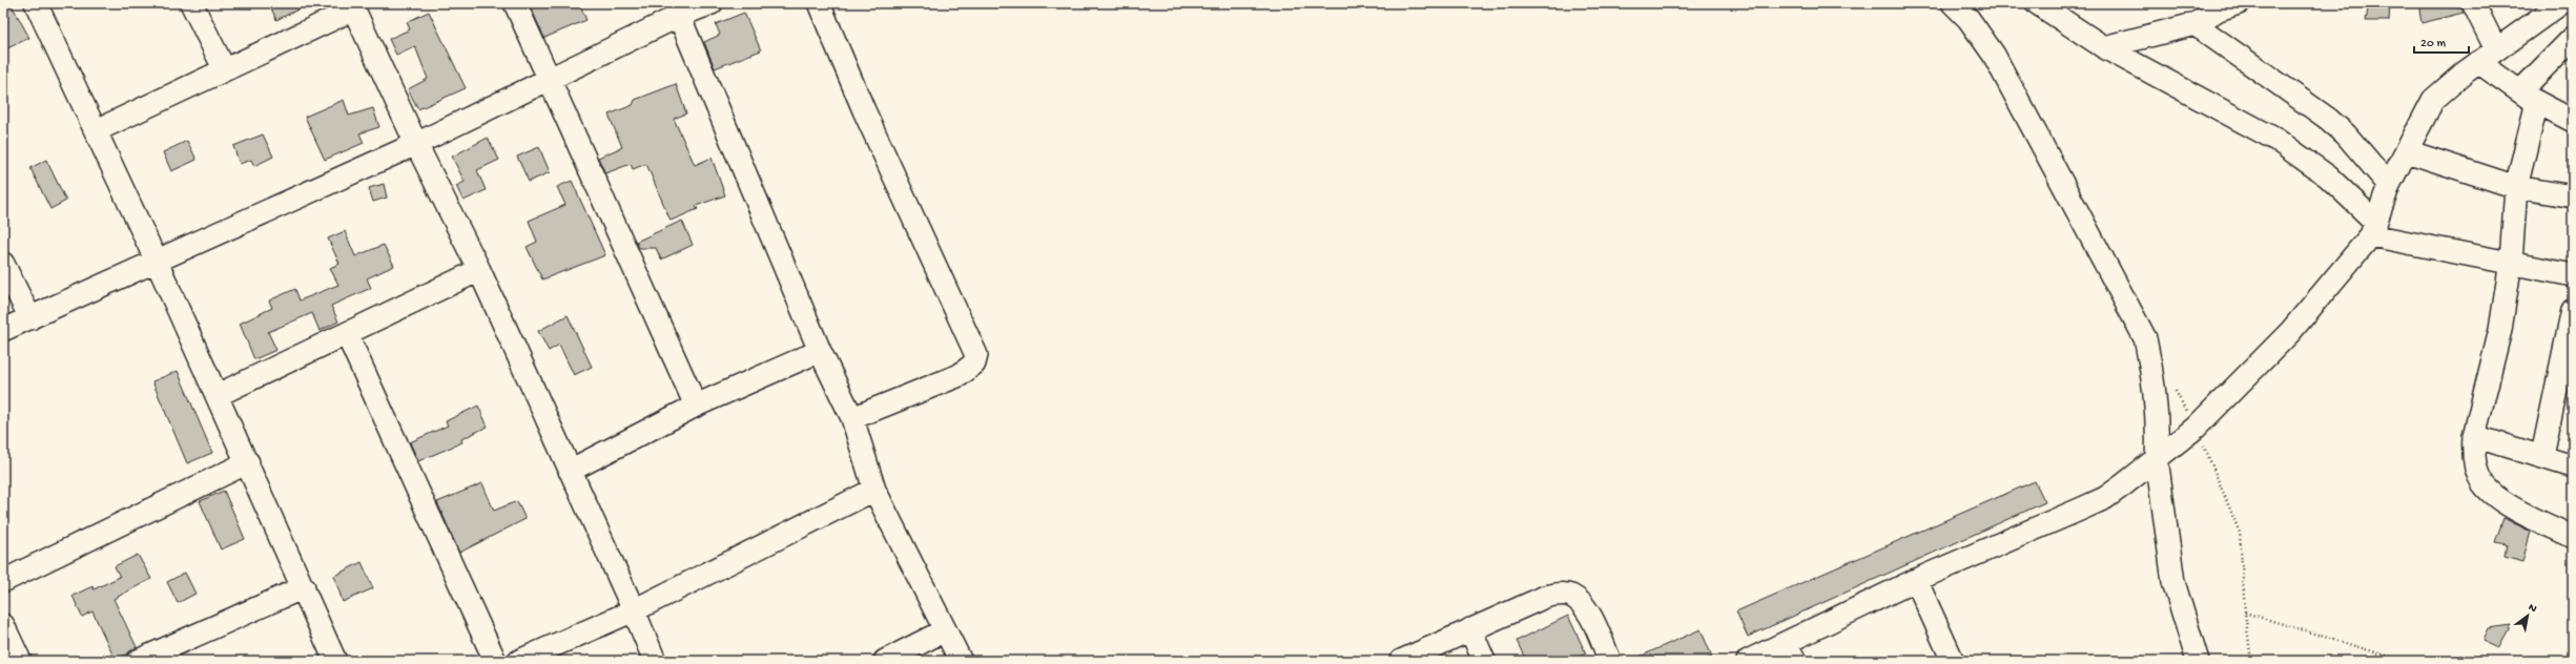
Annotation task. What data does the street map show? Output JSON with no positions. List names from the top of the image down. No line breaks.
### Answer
{"scale_bar":"20 m","north":"top right"}
